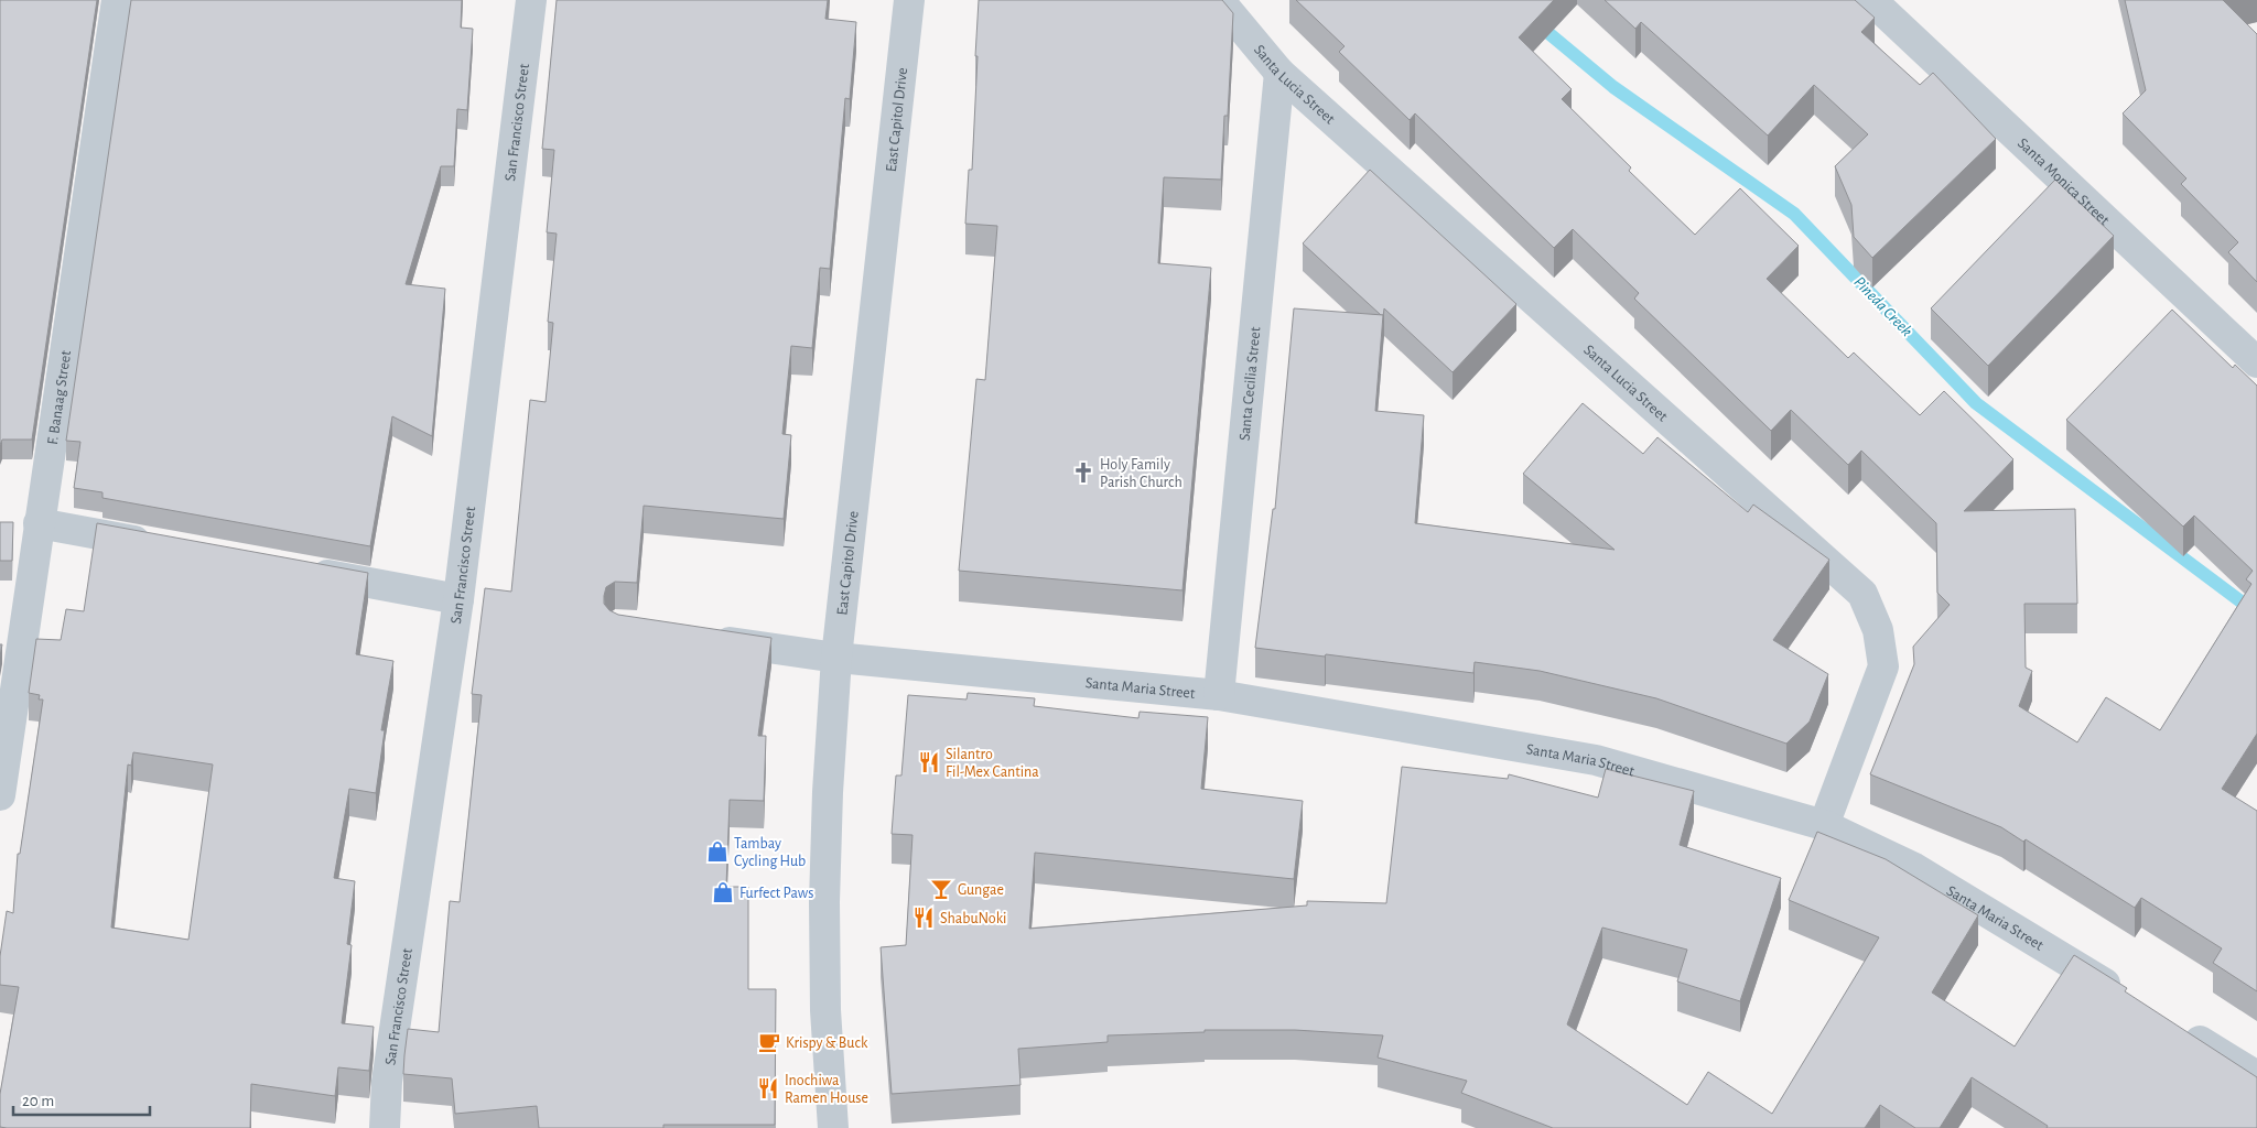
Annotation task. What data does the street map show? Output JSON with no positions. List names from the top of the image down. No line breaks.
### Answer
{"streets":{"street":["Santa Lucia Street","East Capitol Drive","San Francisco Street","Santa Monica Street","Santa Cecilia Street","F. Banaag Street","Santa Maria Street"]},"crossings":[["Santa Lucia Street","Santa Cecilia Street"],["Santa Lucia Street","Santa Maria Street"],["East Capitol Drive","Santa Maria Street"],["Santa Cecilia Street","Santa Maria Street"]],"water":["Pineda Creek"],"places":{"church":["Holy Family Parish Church"],"restaurant":["Silantro Fil-Mex Cantina","ShabuNoki","Inochiwa Ramen House"],"shop":["Tambay Cycling Hub","Furfect Paws"],"bar":["Gungae"],"cafe":["Krispy & Buck"]},"scale_bar":"20 m"}
